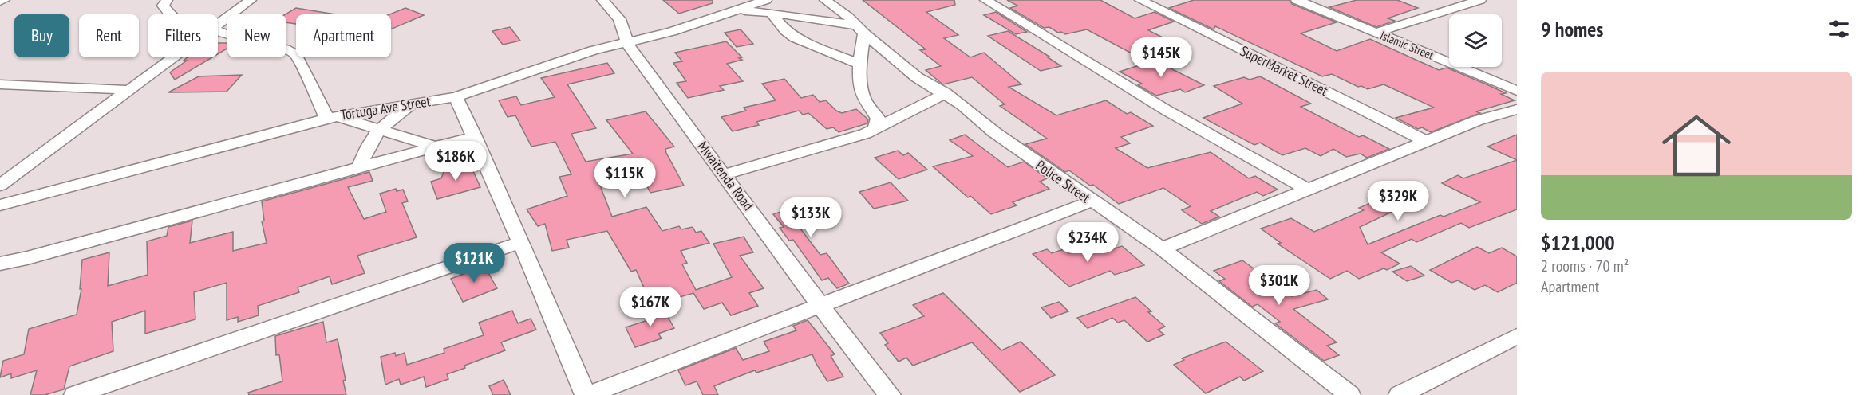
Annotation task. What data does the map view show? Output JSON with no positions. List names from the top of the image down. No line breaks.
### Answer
{"streets":{"street":["Islamic Street","SuperMarket Street","Tortuga Ave Street","Mwaitenda Road","Police Street"]},"crossings":[["Tortuga Ave Street","Mwaitenda Road"]],"page":{"heading":"9 homes","chip":["Buy","Rent","Filters","New","Apartment"],"price":["$145K","$186K","$115K","$329K","$133K","$234K","$121K","$301K","$167K"],"list":[{"name":"$121,000","note":"2 rooms · 70 m² · Apartment"}]}}
